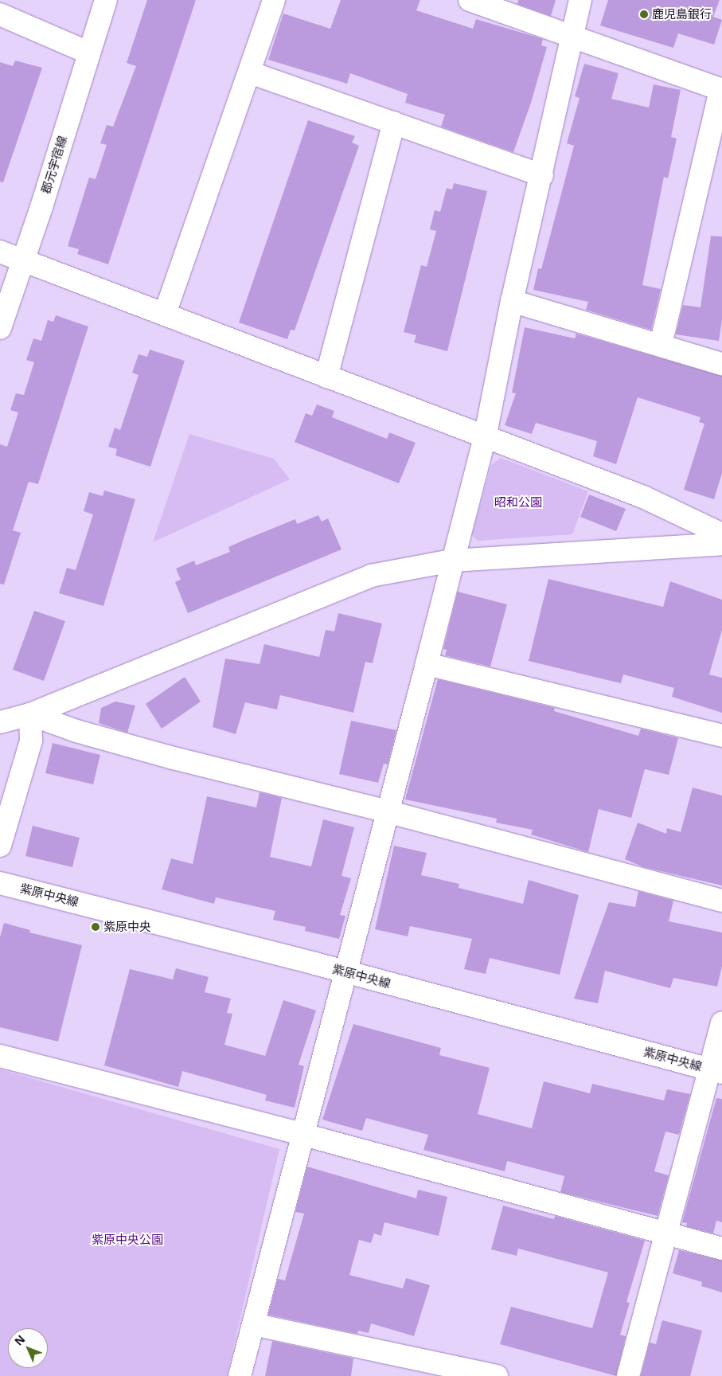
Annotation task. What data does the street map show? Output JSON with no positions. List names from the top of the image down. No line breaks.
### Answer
{"streets":{"street":["郡元宇宿線","紫原中央線"]},"parks":["昭和公園","紫原中央公園"],"places":["鹿児島銀行","紫原中央"],"north":"top left"}
